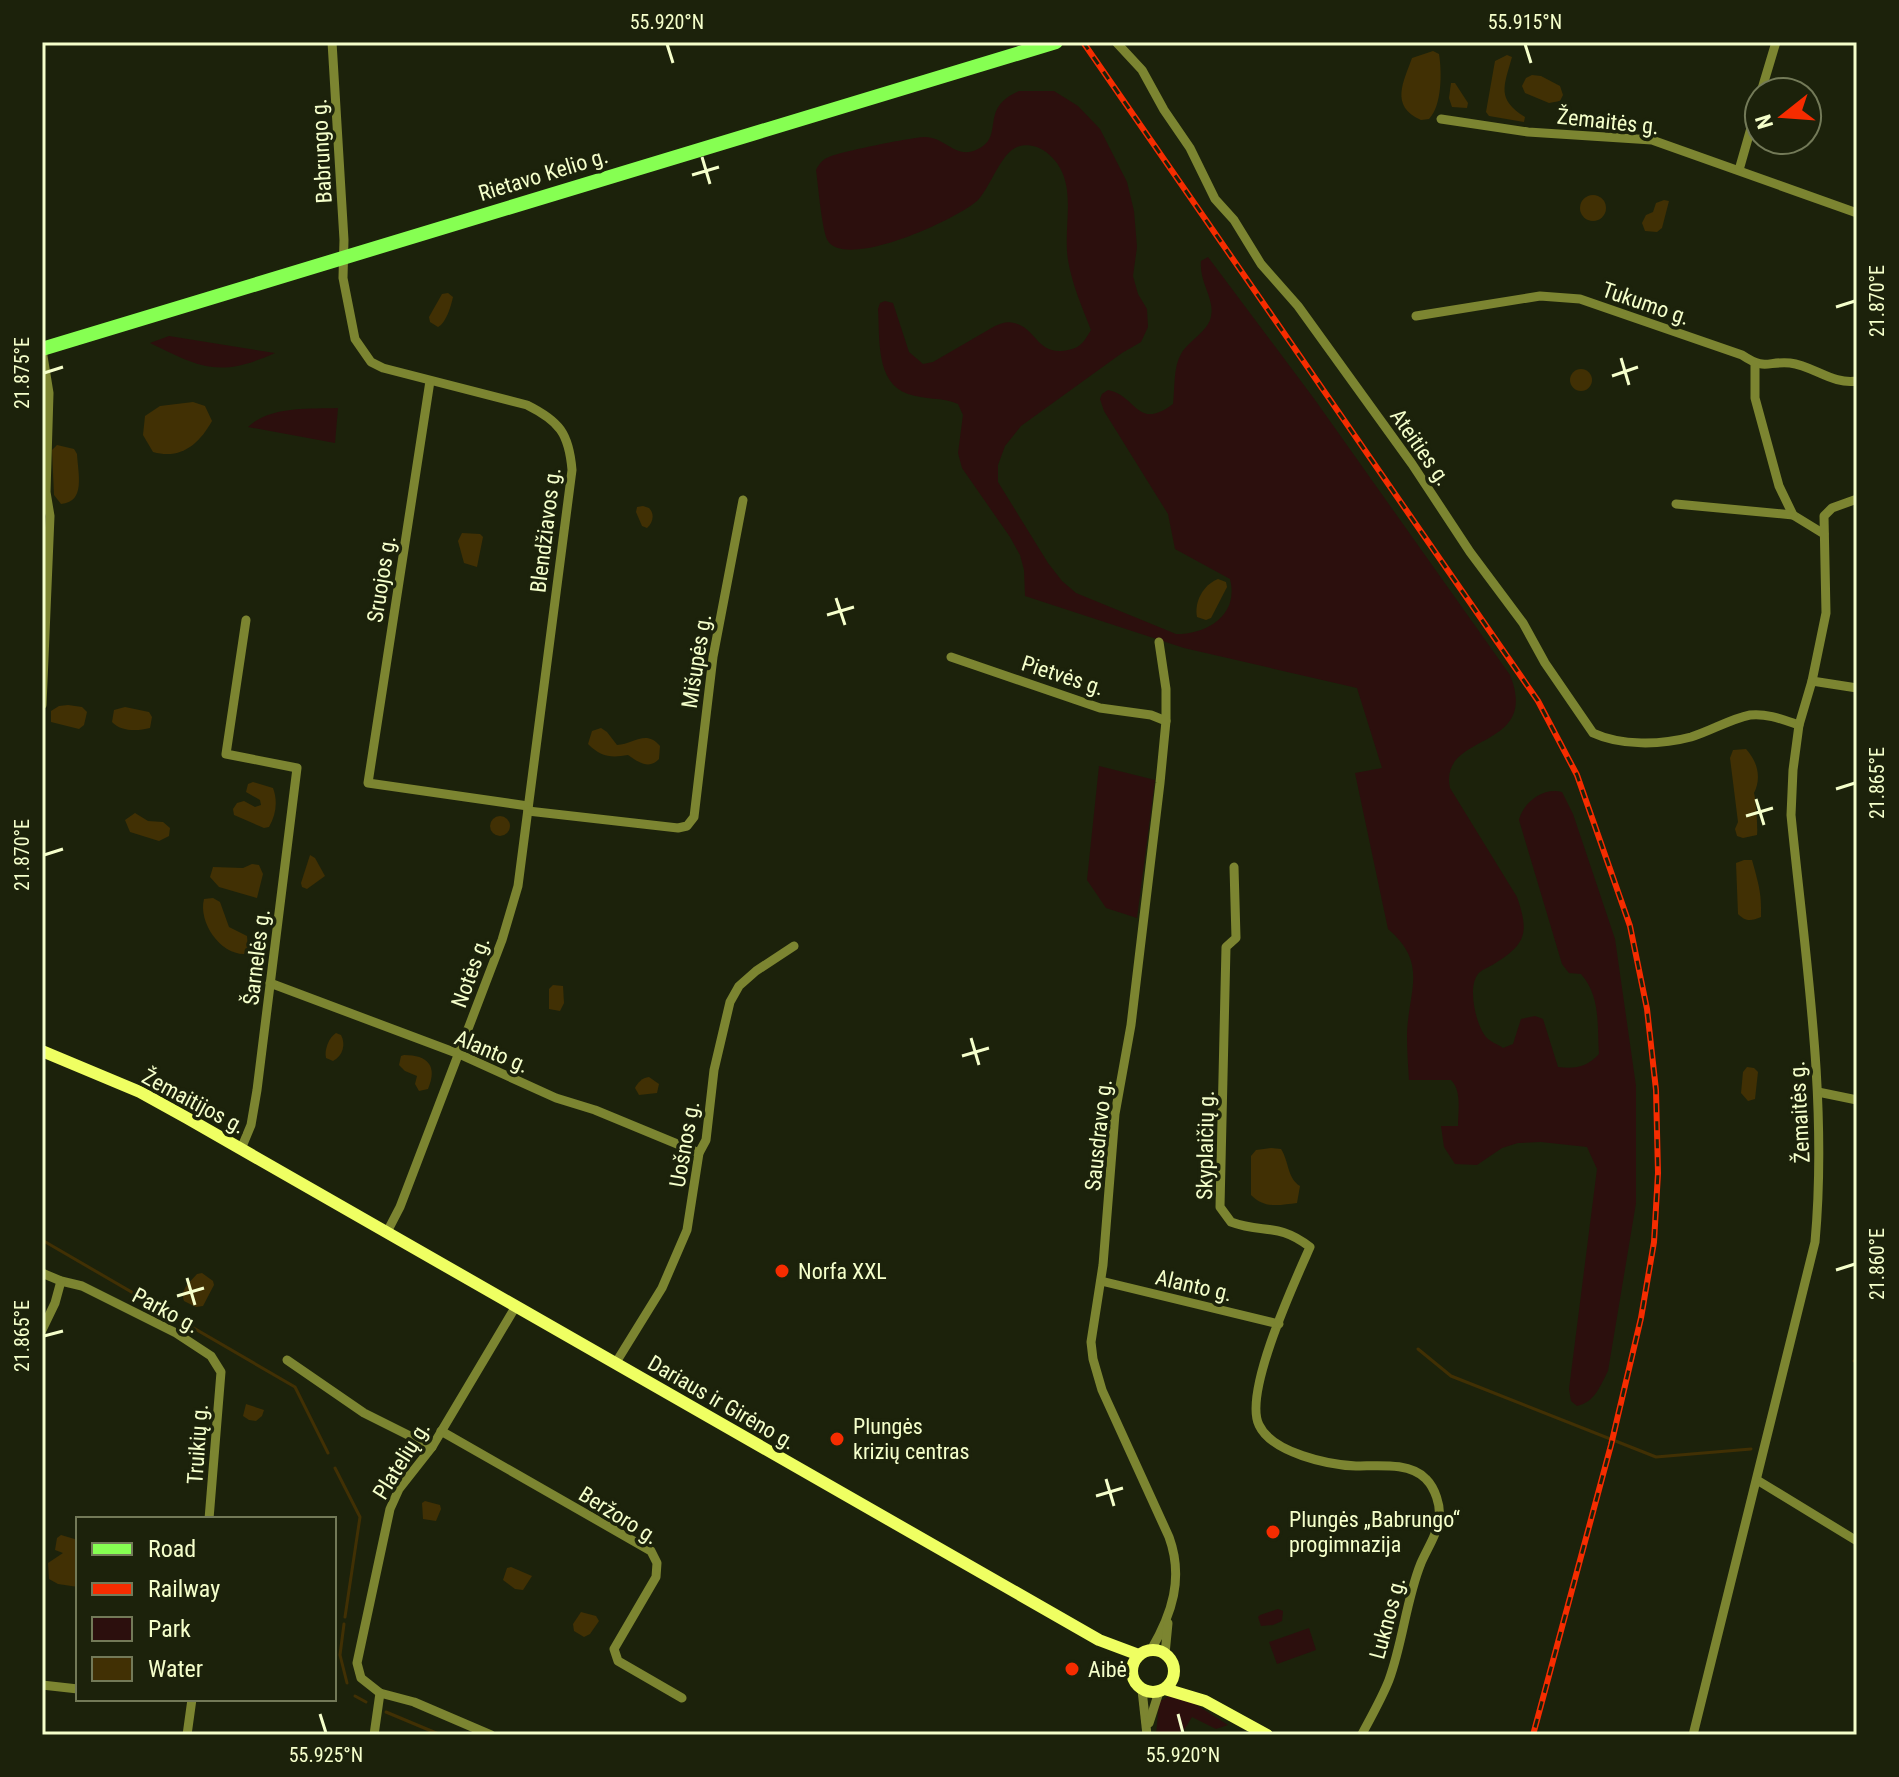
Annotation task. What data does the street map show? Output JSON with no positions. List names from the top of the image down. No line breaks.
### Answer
{"streets":{"main road":["Rietavo Kelio g.","Žemaitijos g.","Dariaus ir Girėno g."],"street":["Žemaitės g.","Babrungo g.","Tukumo g.","Ateities g.","Blendžiavos g.","Sruojos g.","Mišupės g.","Pietvės g.","Šarnelės g.","Notės g.","Alanto g.","Sausdravo g.","Uošnos g.","Skyplaičių g.","Parko g.","Truikių g.","Platelių g.","Beržoro g.","Luknos g."]},"crossings":[["Žemaitės g.","Ateities g."],["Babrungo g.","Rietavo Kelio g."],["Babrungo g.","Blendžiavos g."],["Rietavo Kelio g.","Blendžiavos g."],["Blendžiavos g.","Sruojos g."],["Blendžiavos g.","Mišupės g."],["Blendžiavos g.","Notės g."],["Sruojos g.","Mišupės g."],["Sruojos g.","Notės g."],["Mišupės g.","Notės g."],["Pietvės g.","Sausdravo g."],["Šarnelės g.","Alanto g."],["Šarnelės g.","Žemaitijos g."],["Notės g.","Alanto g."],["Notės g.","Dariaus ir Girėno g."],["Alanto g.","Sausdravo g."],["Alanto g.","Uošnos g."],["Alanto g.","Skyplaičių g."],["Žemaitijos g.","Dariaus ir Girėno g."],["Sausdravo g.","Dariaus ir Girėno g."],["Uošnos g.","Dariaus ir Girėno g."],["Skyplaičių g.","Luknos g."],["Parko g.","Truikių g."],["Dariaus ir Girėno g.","Platelių g."],["Platelių g.","Beržoro g."]],"places":["Norfa XXL","Plungės krizių centras","Plungės „Babrungo“ progimnazija","Aibė"],"legend":["Road","Railway","Park","Water"],"north":"left","coordinates":["55.920°N","55.915°N","21.870°E","21.875°E","21.865°E","21.860°E","55.925°N"]}
